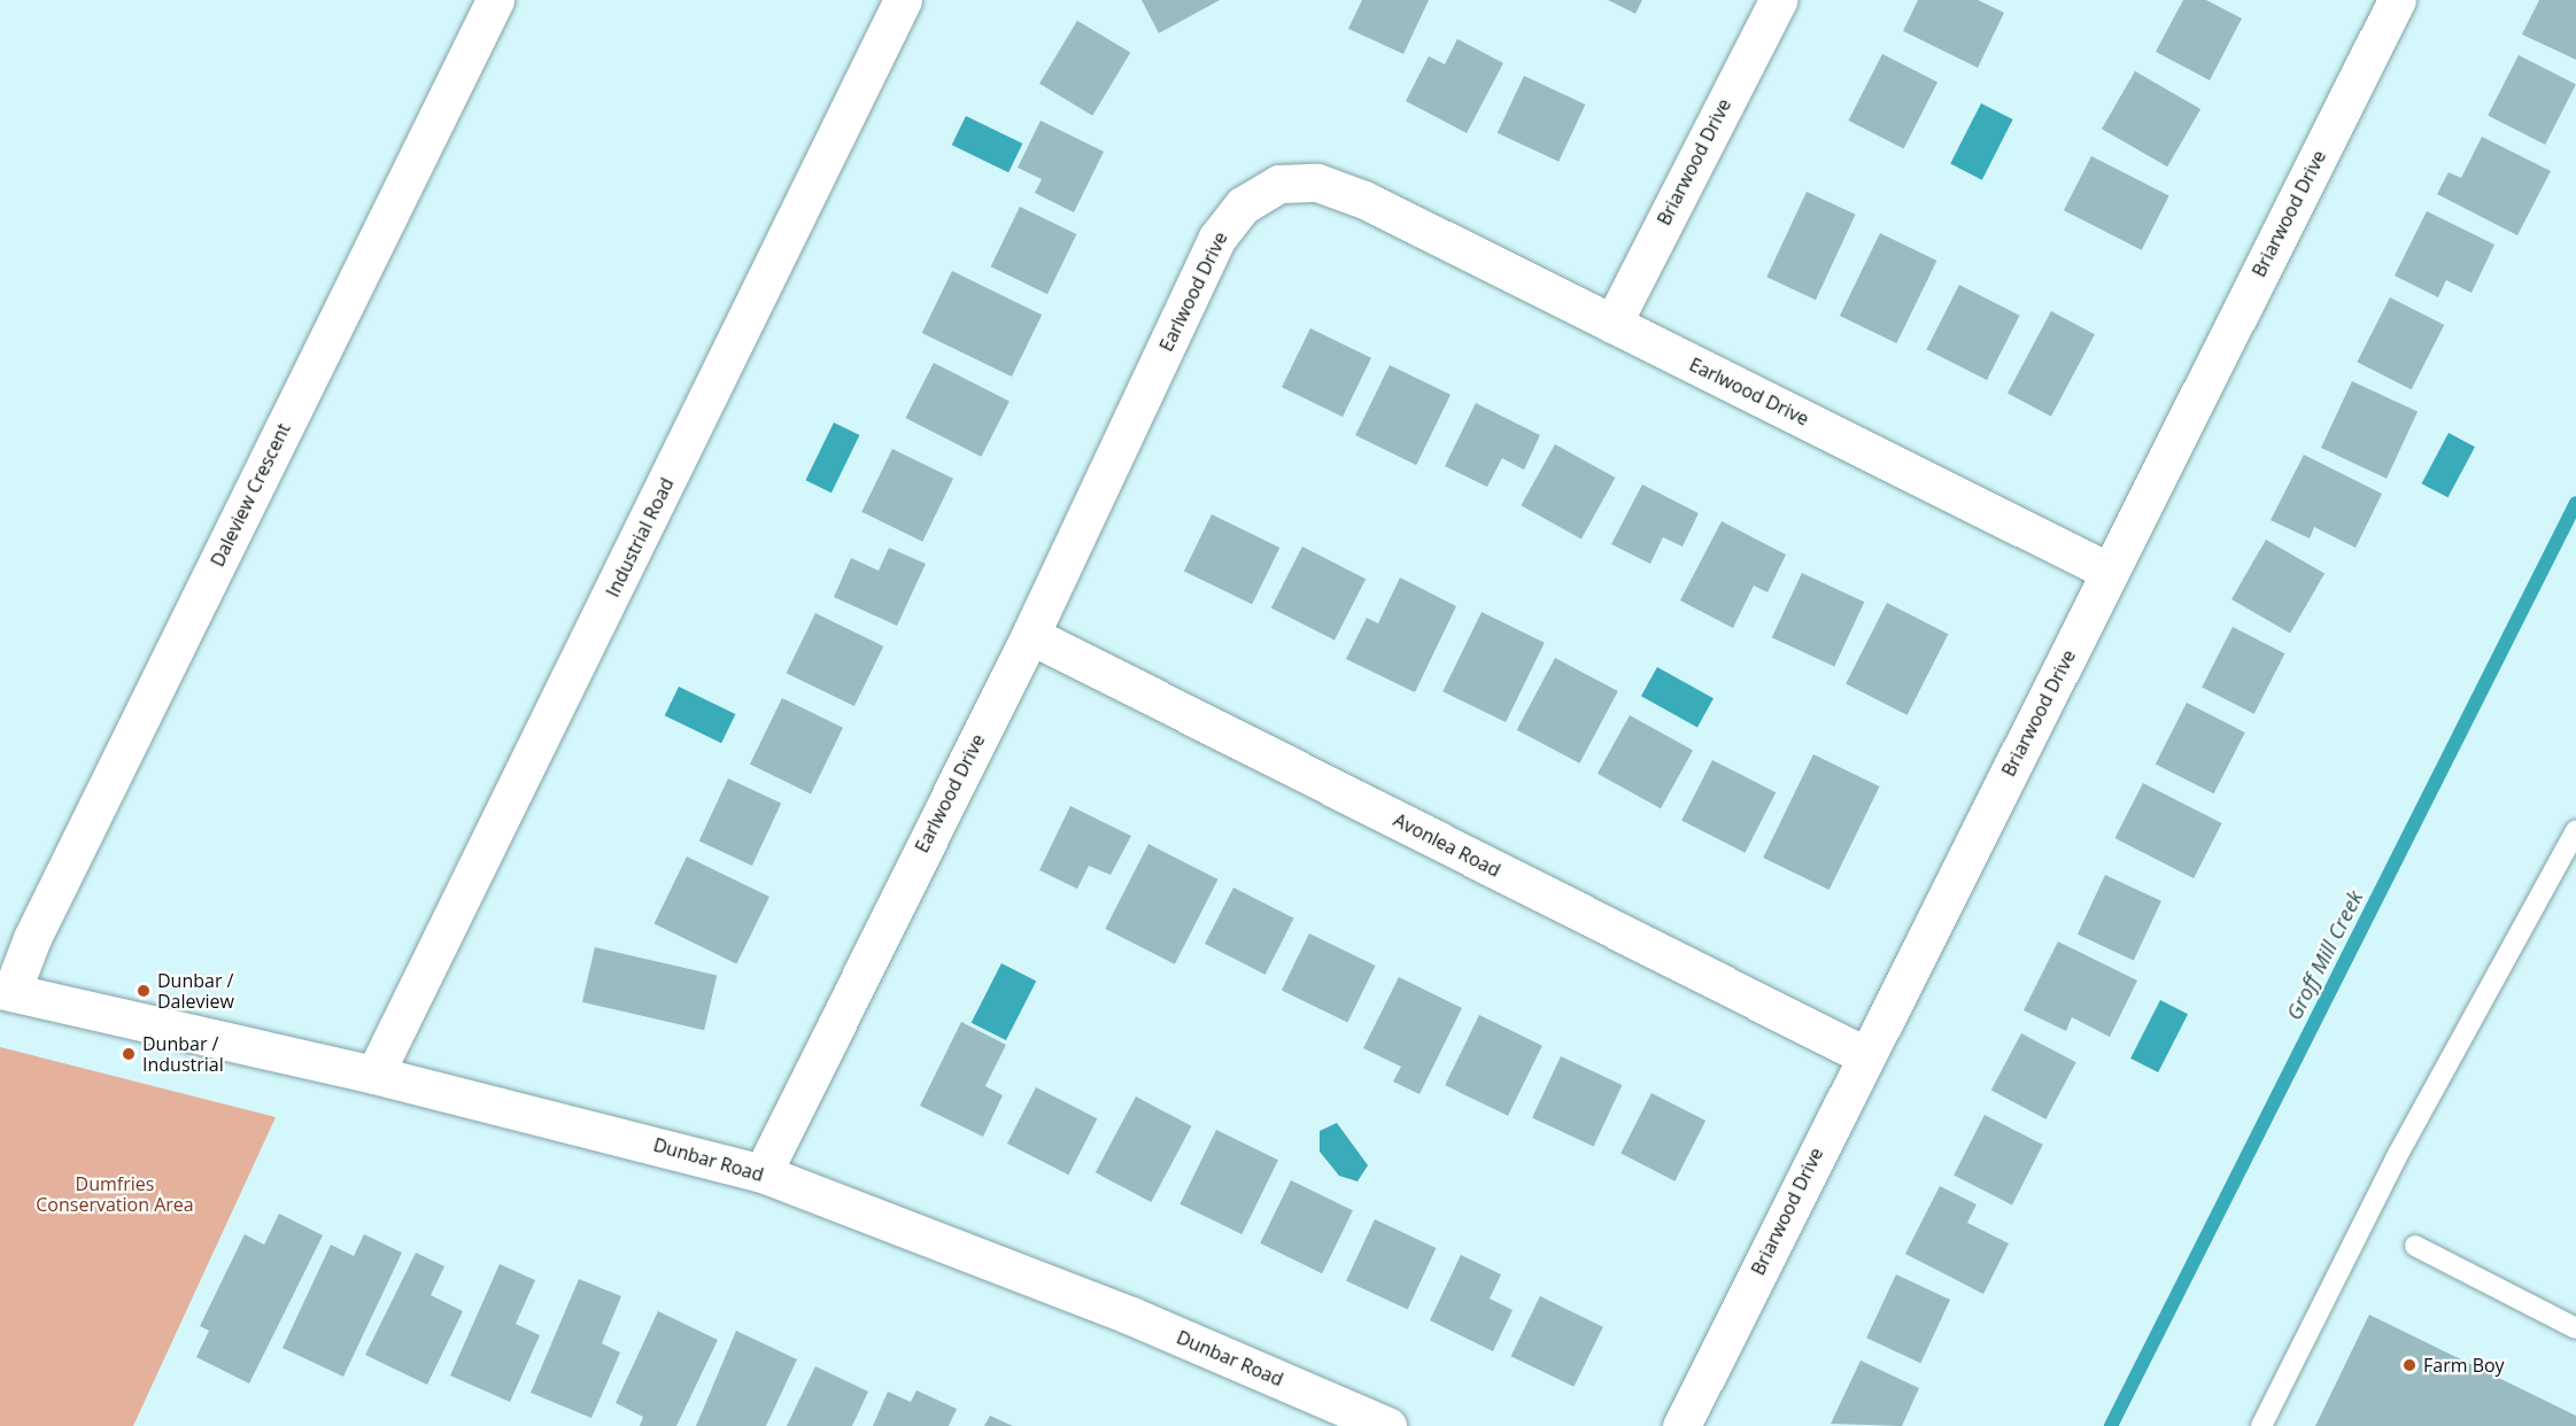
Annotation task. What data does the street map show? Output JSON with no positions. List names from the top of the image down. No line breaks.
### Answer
{"streets":{"street":["Briarwood Drive","Earlwood Drive","Daleview Crescent","Industrial Road","Avonlea Road","Dunbar Road"]},"crossings":[["Briarwood Drive","Earlwood Drive"],["Briarwood Drive","Avonlea Road"],["Earlwood Drive","Avonlea Road"],["Earlwood Drive","Dunbar Road"],["Daleview Crescent","Dunbar Road"],["Industrial Road","Dunbar Road"]],"water":["Groff Mill Creek"],"parks":["Dumfries Conservation Area"],"places":["Dunbar / Daleview","Dunbar / Industrial","Farm Boy"]}
